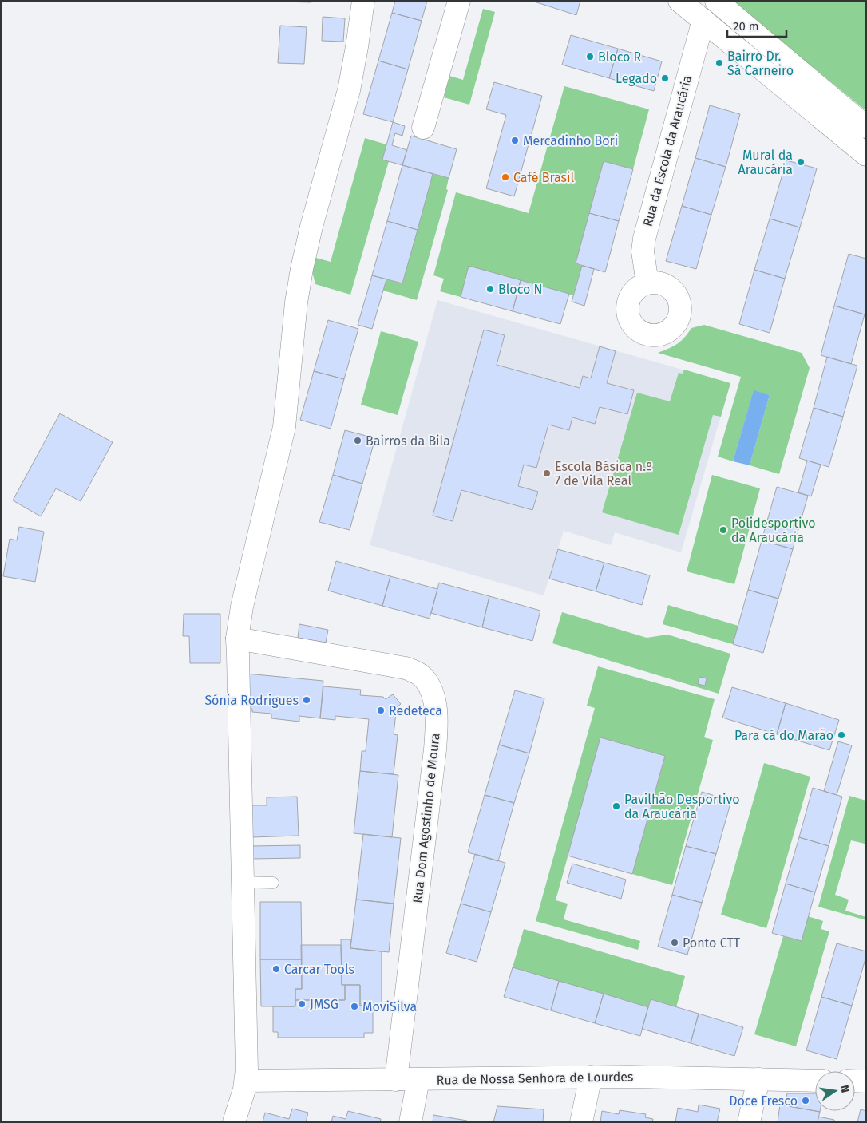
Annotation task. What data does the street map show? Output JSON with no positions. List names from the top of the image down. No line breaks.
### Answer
{"streets":{"street":["Rua da Escola da Araucária","Rua Dom Agostinho de Moura","Rua de Nossa Senhora de Lourdes"]},"crossings":[["Rua Dom Agostinho de Moura","Rua de Nossa Senhora de Lourdes"]],"places":["Bloco R","Bairro Dr. Sá Carneiro","Legado","Mercadinho Bori","Mural da Araucária","Café Brasil","Bloco N","Bairros da Bila","Escola Básica n.º 7 de Vila Real","Polidesportivo da Araucária","Sónia Rodrigues","Redeteca","Para cá do Marão","Pavilhão Desportivo da Araucária","Ponto CTT","Carcar Tools","JMSG","MoviSilva","Doce Fresco"],"scale_bar":"20 m","north":"right"}
